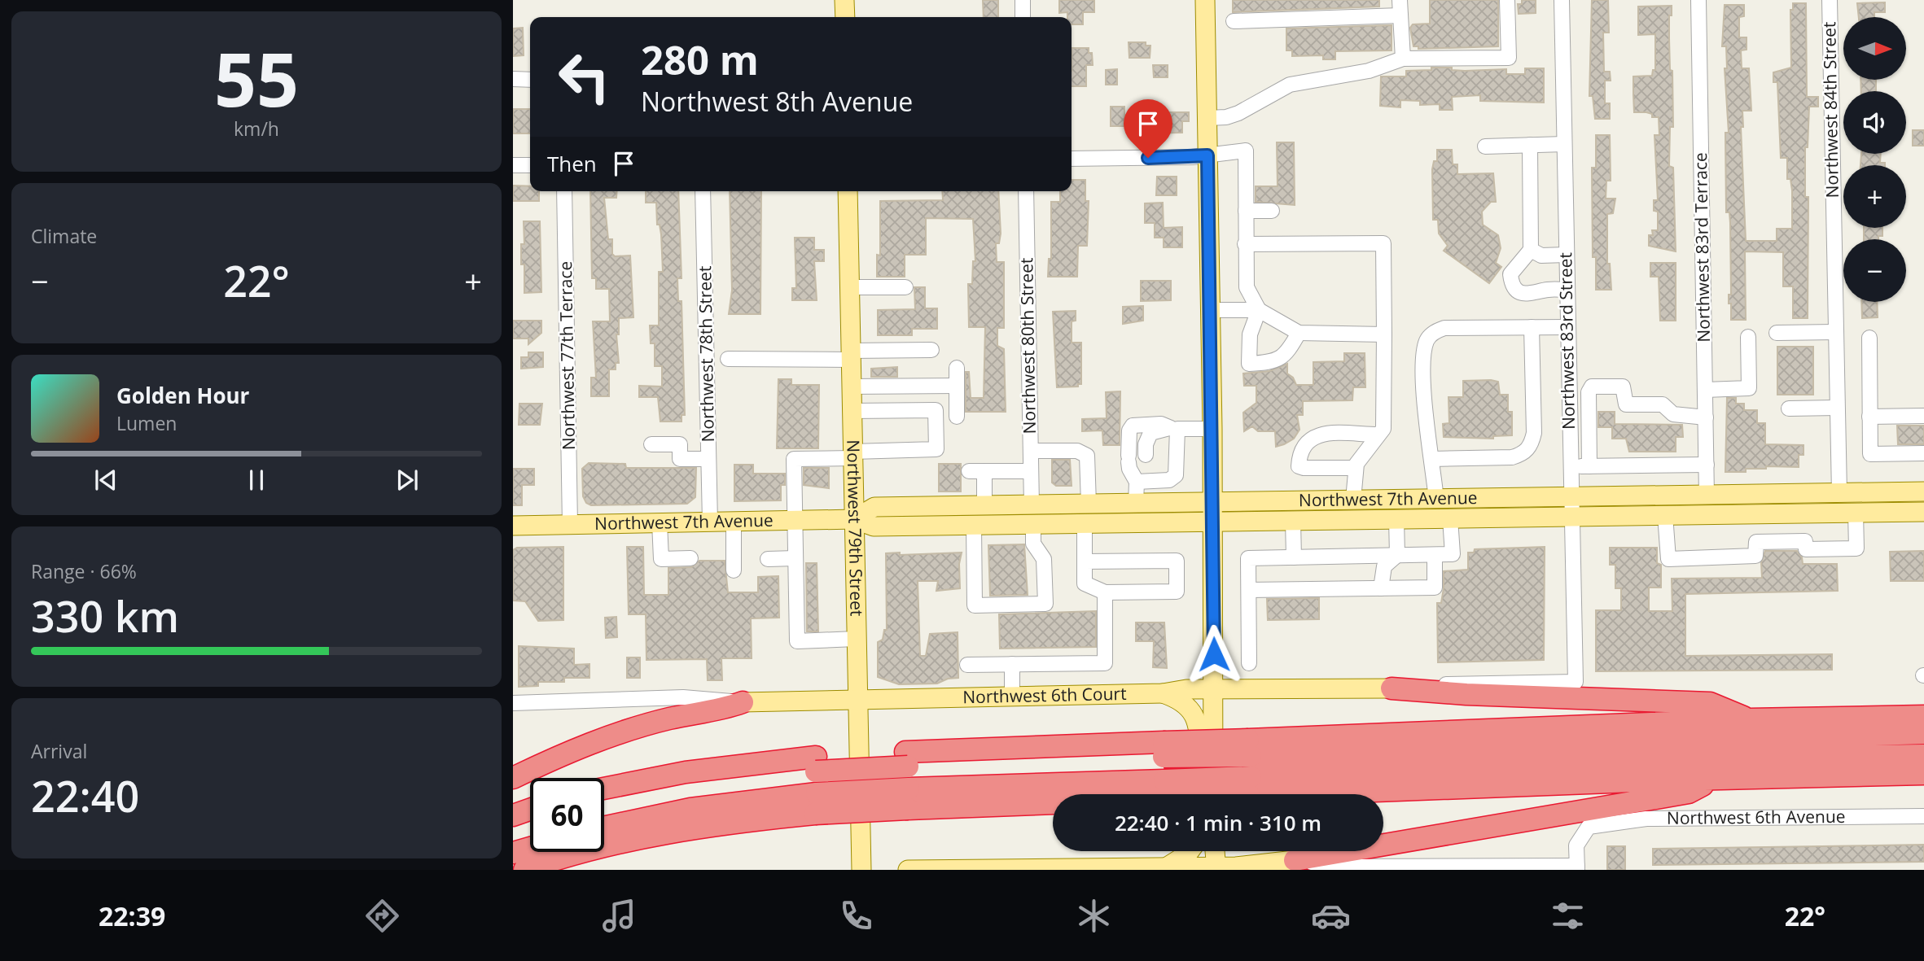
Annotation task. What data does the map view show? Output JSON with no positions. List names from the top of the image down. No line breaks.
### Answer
{"streets":{"main road":["Northwest 7th Avenue","Northwest 79th Street","Northwest 6th Court"],"street":["Northwest 84th Street","Northwest 83rd Terrace","Northwest 83rd Street","Northwest 80th Street","Northwest 78th Street","Northwest 77th Terrace","Northwest 6th Avenue"]},"crossings":[["Northwest 84th Street","Northwest 7th Avenue"],["Northwest 83rd Terrace","Northwest 7th Avenue"],["Northwest 83rd Street","Northwest 7th Avenue"],["Northwest 83rd Street","Northwest 6th Court"],["Northwest 80th Street","Northwest 7th Avenue"],["Northwest 78th Street","Northwest 7th Avenue"],["Northwest 77th Terrace","Northwest 7th Avenue"],["Northwest 7th Avenue","Northwest 79th Street"],["Northwest 79th Street","Northwest 6th Court"]],"north":"right","page":{"tile":[["55","km/h"],"Climate",["Range · 66%","330 km"],["Arrival","22:40"]],"map_buttons":["+","−"],"turn":["280 m","Northwest 8th Avenue"],"then":"Then","heat":["−","22°","+"],"song":["Golden Hour","Lumen"],"limit":"60","trip":"22:40 · 1 min · 310 m","tabs":["22:39","22°"]}}
